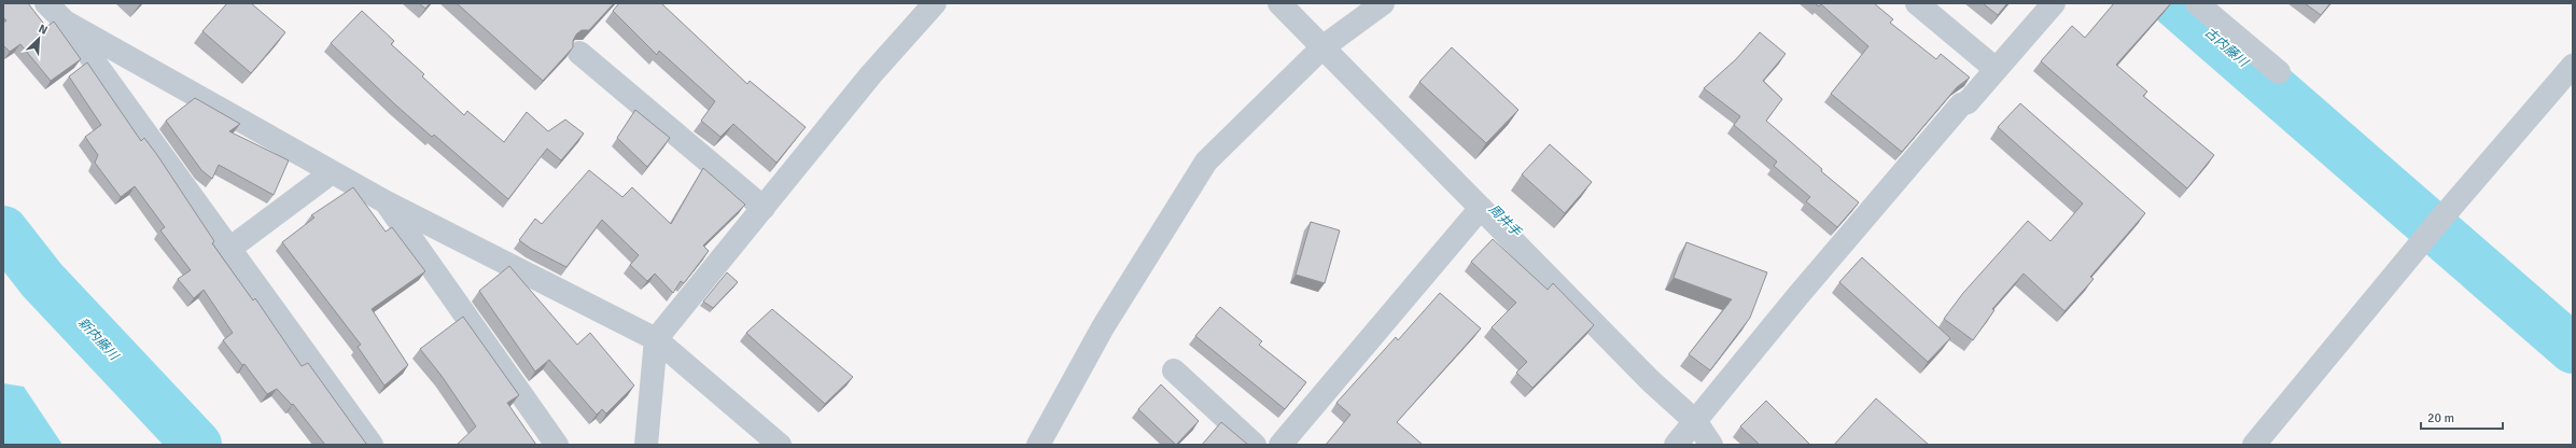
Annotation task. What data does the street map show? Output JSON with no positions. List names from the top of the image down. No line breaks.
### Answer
{"water":["古内藤川","周井手","新内藤川"],"scale_bar":"20 m","north":"top right"}
